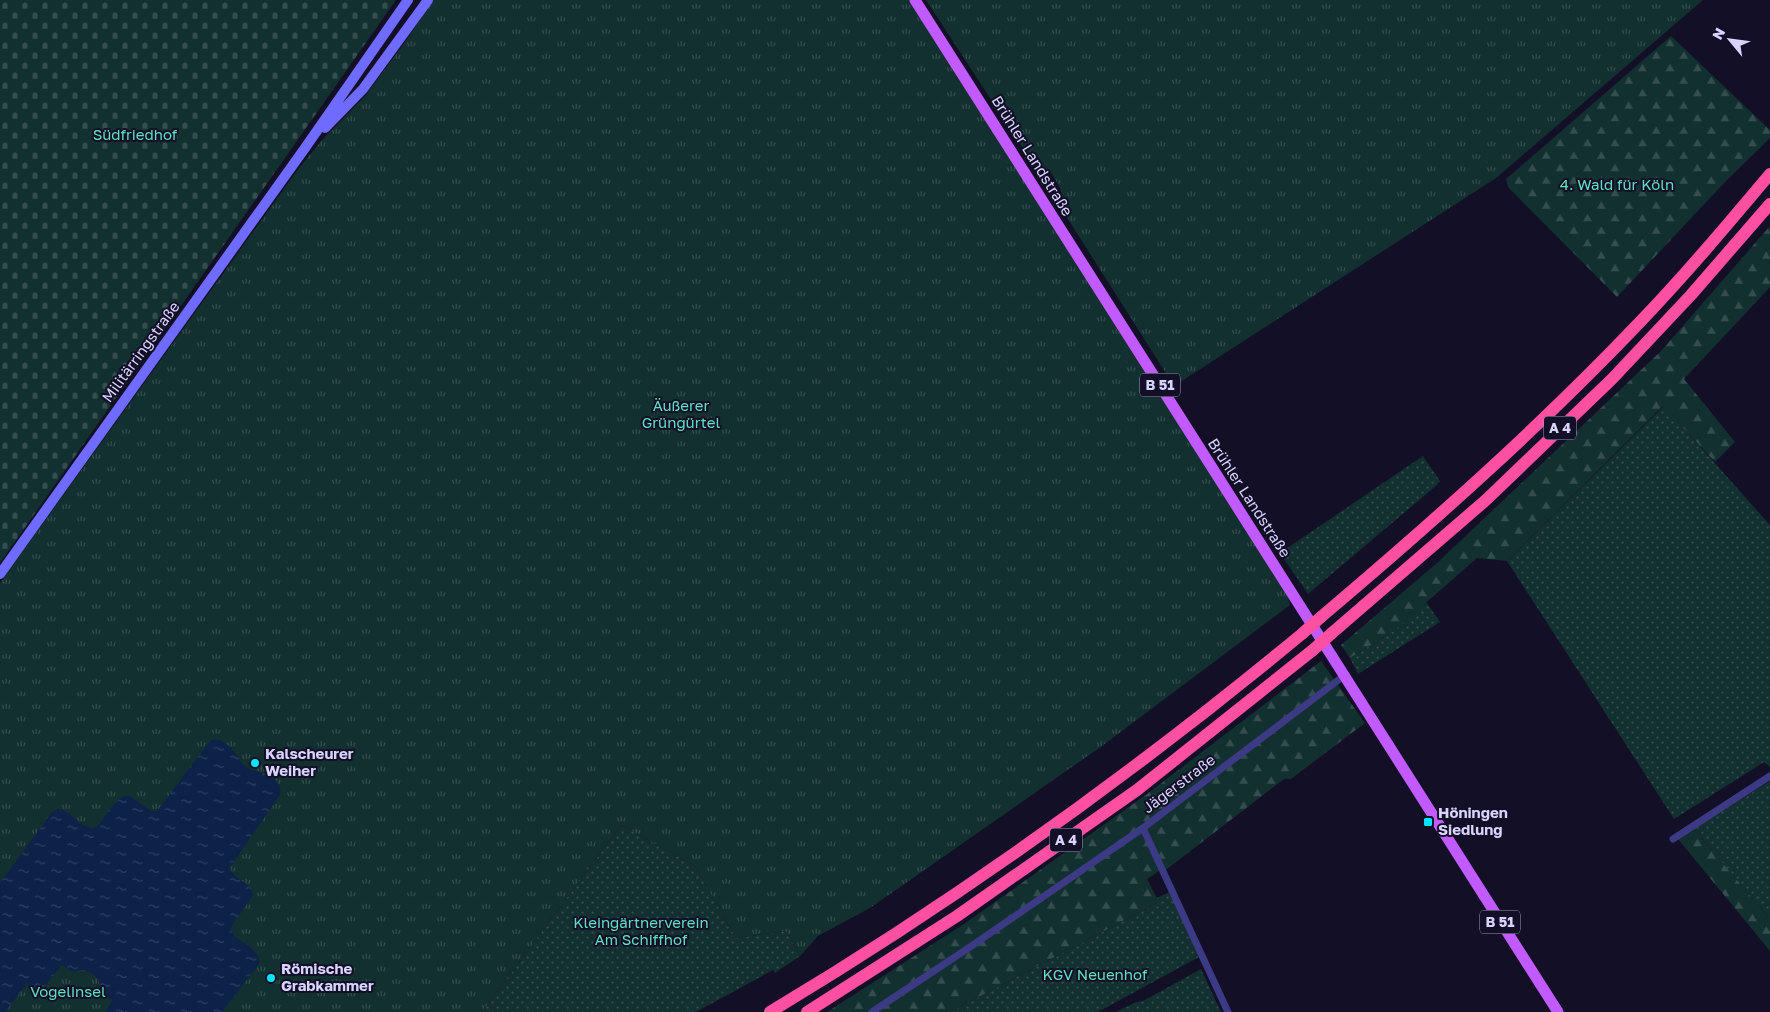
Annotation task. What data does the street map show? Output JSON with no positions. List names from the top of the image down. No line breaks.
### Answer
{"streets":{"highway":["A 4"],"main road":["Brühler Landstraße","Militärringstraße","B 51"],"street":["Jägerstraße"]},"crossings":[["Brühler Landstraße","Jägerstraße"]],"parks":["Südfriedhof","4. Wald für Köln","Äußerer Grüngürtel","Kleingärtnerverein Am Schiffhof","KGV Neuenhof","Vogelinsel"],"places":{"other":["Kalscheurer Weiher","Römische Grabkammer"],"transit":["Höningen Siedlung"]},"north":"top left"}
